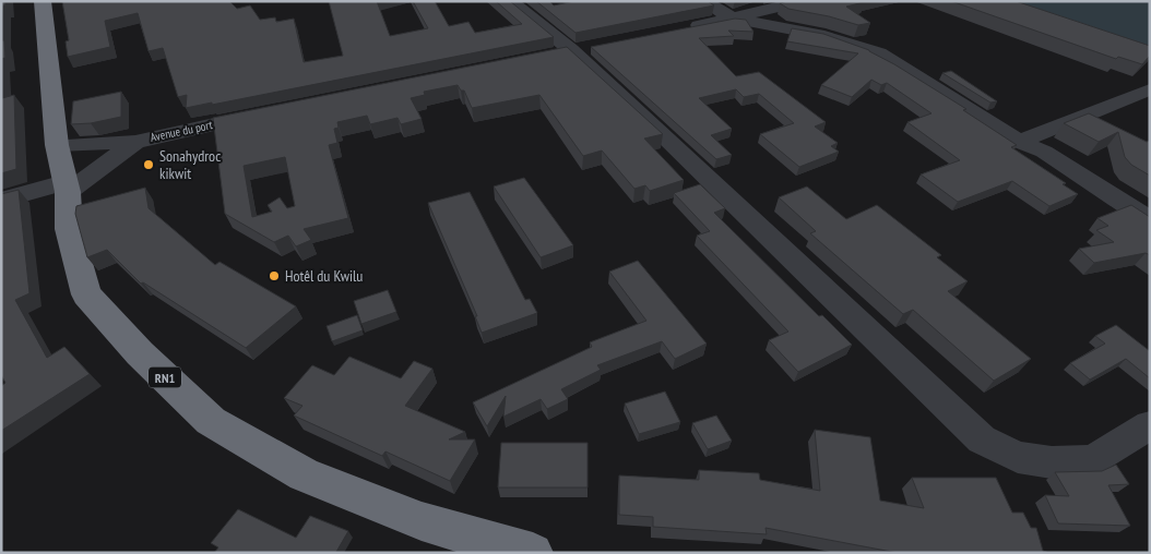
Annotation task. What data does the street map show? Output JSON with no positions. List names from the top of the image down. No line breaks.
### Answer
{"streets":{"highway":["RN1"],"street":["Avenue du port"]},"places":["Sonahydroc kikwit","Hotêl du Kwilu"]}
